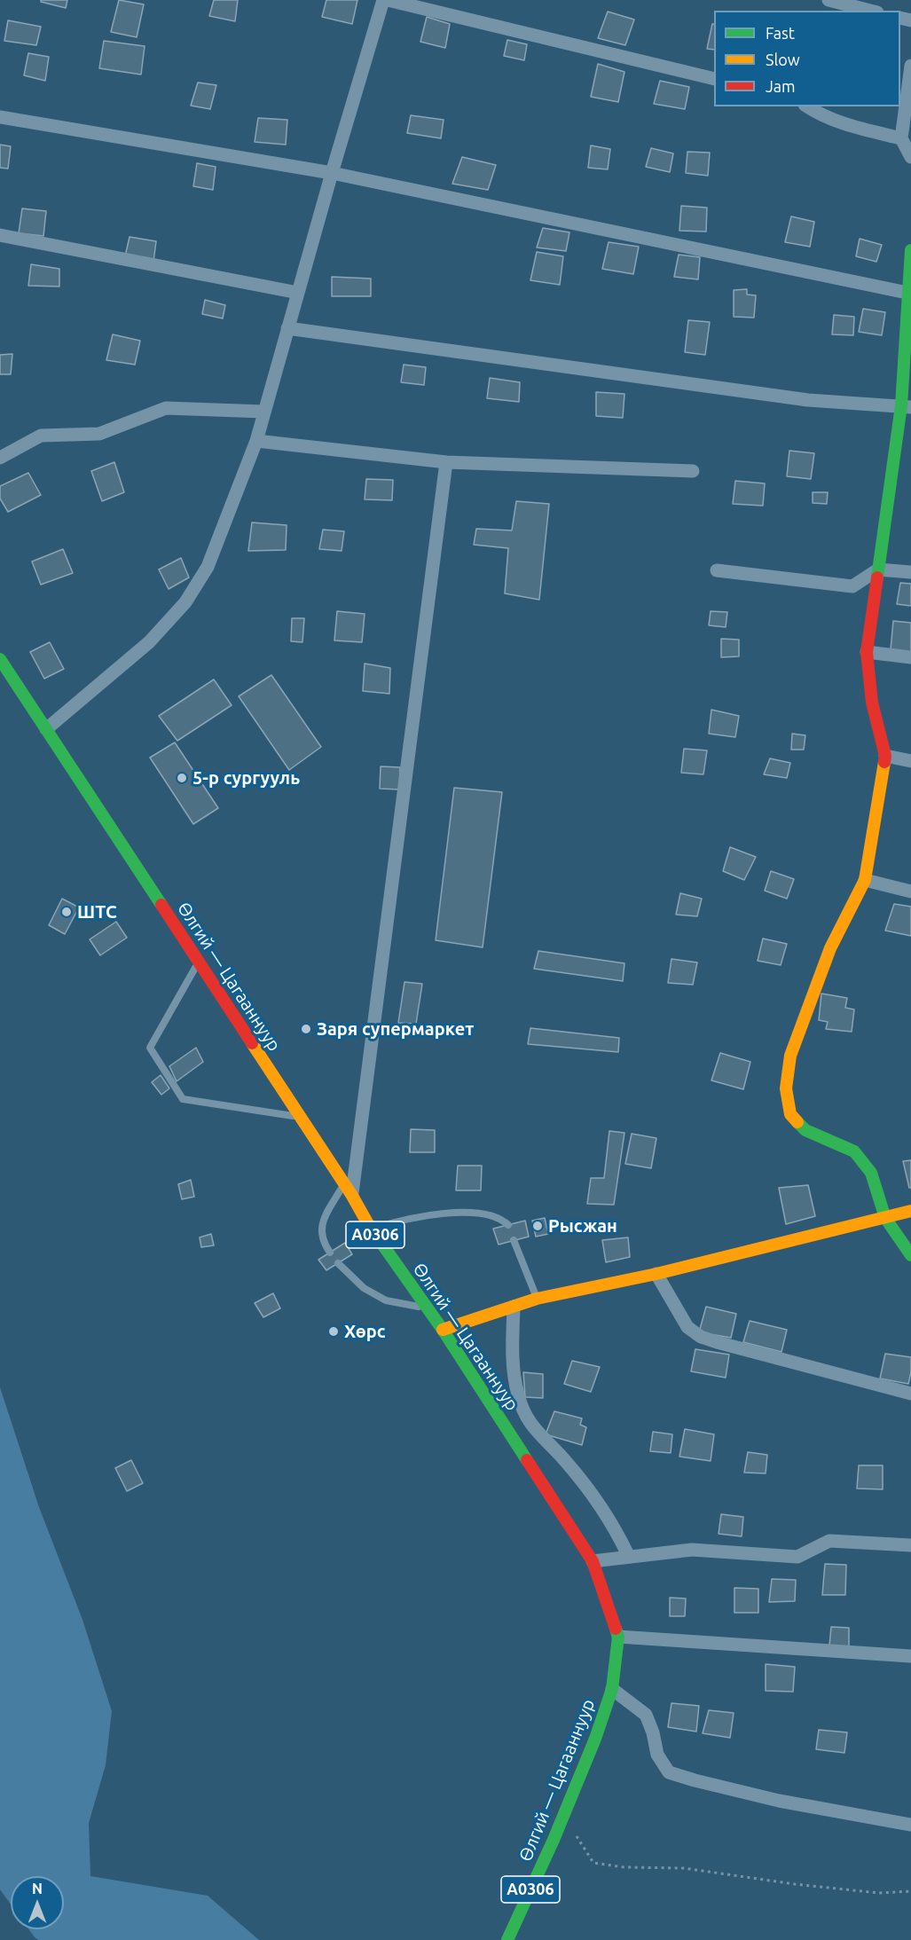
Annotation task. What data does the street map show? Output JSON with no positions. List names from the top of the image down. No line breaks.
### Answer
{"streets":{"main road":["Өлгий — Цагааннуур","A0306"]},"places":["5-р сургууль","ШТС","Заря супермаркет","Рысжан","Хөрс"],"legend":["Fast","Slow","Jam"],"north":"top"}
